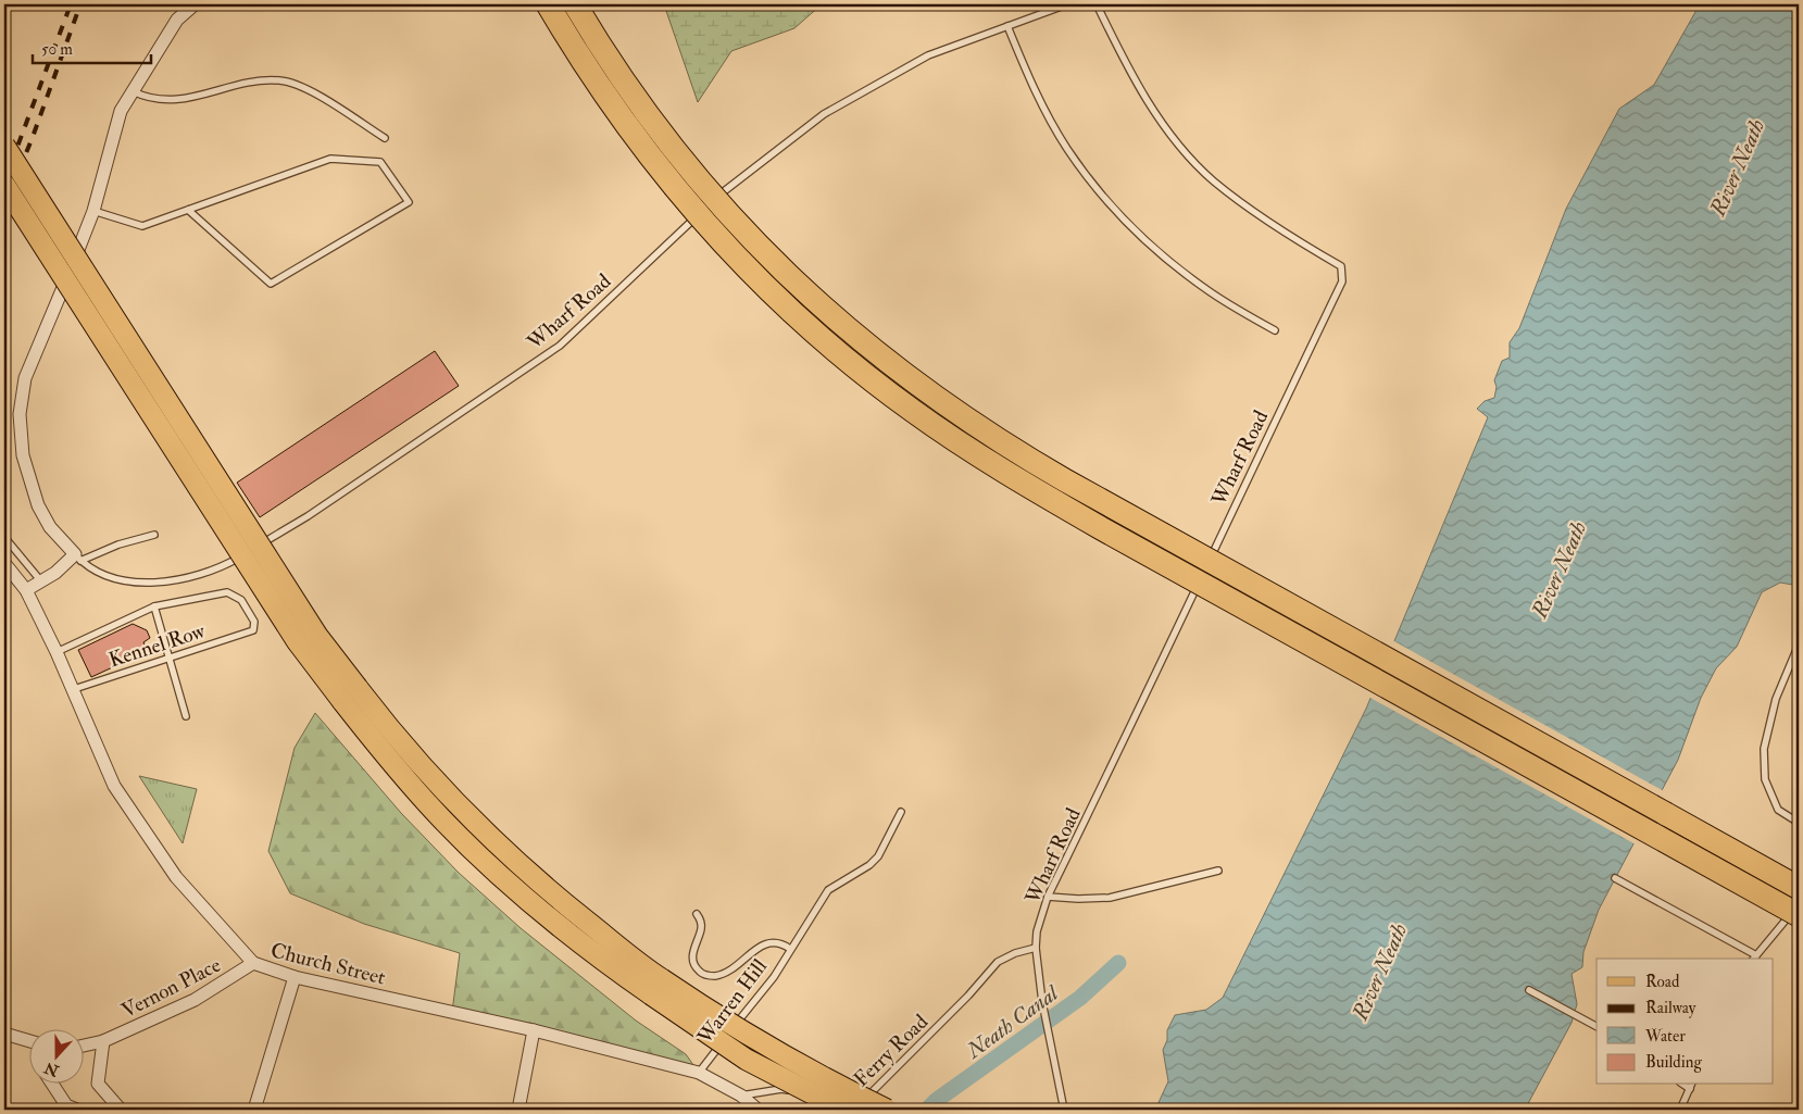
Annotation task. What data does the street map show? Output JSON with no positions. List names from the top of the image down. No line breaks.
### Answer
{"streets":{"street":["Church Street","Vernon Place"],"lane":["Wharf Road","Kennel Row","Warren Hill","Ferry Road"]},"crossings":[["Wharf Road","Ferry Road"],["Kennel Row","Church Street"],["Church Street","Vernon Place"],["Church Street","Warren Hill"],["Church Street","Ferry Road"]],"water":["River Neath","Neath Canal"],"legend":["Road","Railway","Water","Building"],"scale_bar":"50 m","north":"bottom"}
